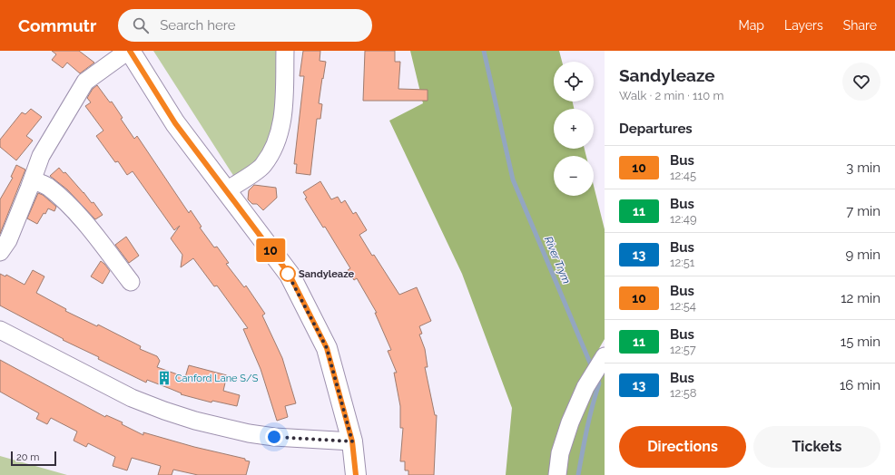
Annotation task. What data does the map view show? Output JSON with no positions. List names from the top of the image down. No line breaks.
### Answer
{"water":["River Trym"],"places":{"other":["Sandyleaze"],"building":["Canford Lane S/S"]},"lines":["bus line 10"],"scale_bar":"20 m","page":{"header":"Commutr","search":"Search here","nav":["Map","Layers","Share"],"on_map":"10","heading":[["Sandyleaze","Walk · 2 min · 110 m"],"Departures"],"map_buttons":["+","−"],"list":[{"mark":"10","name":"Bus","note":"12:45","value":"3 min"},{"mark":"11","name":"Bus","note":"12:49","value":"7 min"},{"mark":"13","name":"Bus","note":"12:51","value":"9 min"},{"mark":"10","name":"Bus","note":"12:54","value":"12 min"},{"mark":"11","name":"Bus","note":"12:57","value":"15 min"},{"mark":"13","name":"Bus","note":"12:58","value":"16 min"}],"buttons":["Directions","Tickets"],"scale":"20 m"}}
